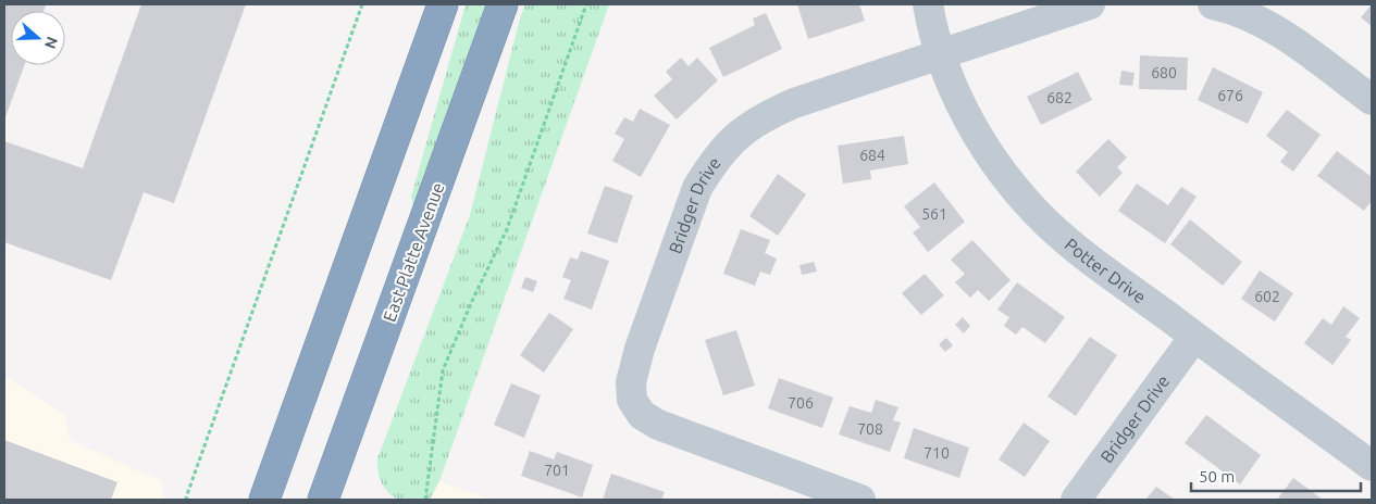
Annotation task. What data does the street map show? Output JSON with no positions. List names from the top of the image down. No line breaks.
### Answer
{"streets":{"highway":["East Platte Avenue"],"street":["Bridger Drive","Potter Drive"]},"crossings":[["Bridger Drive","Potter Drive"]],"house_numbers":["680","676","682","684","561","602","706","708","710","701"],"scale_bar":"50 m","north":"right"}
